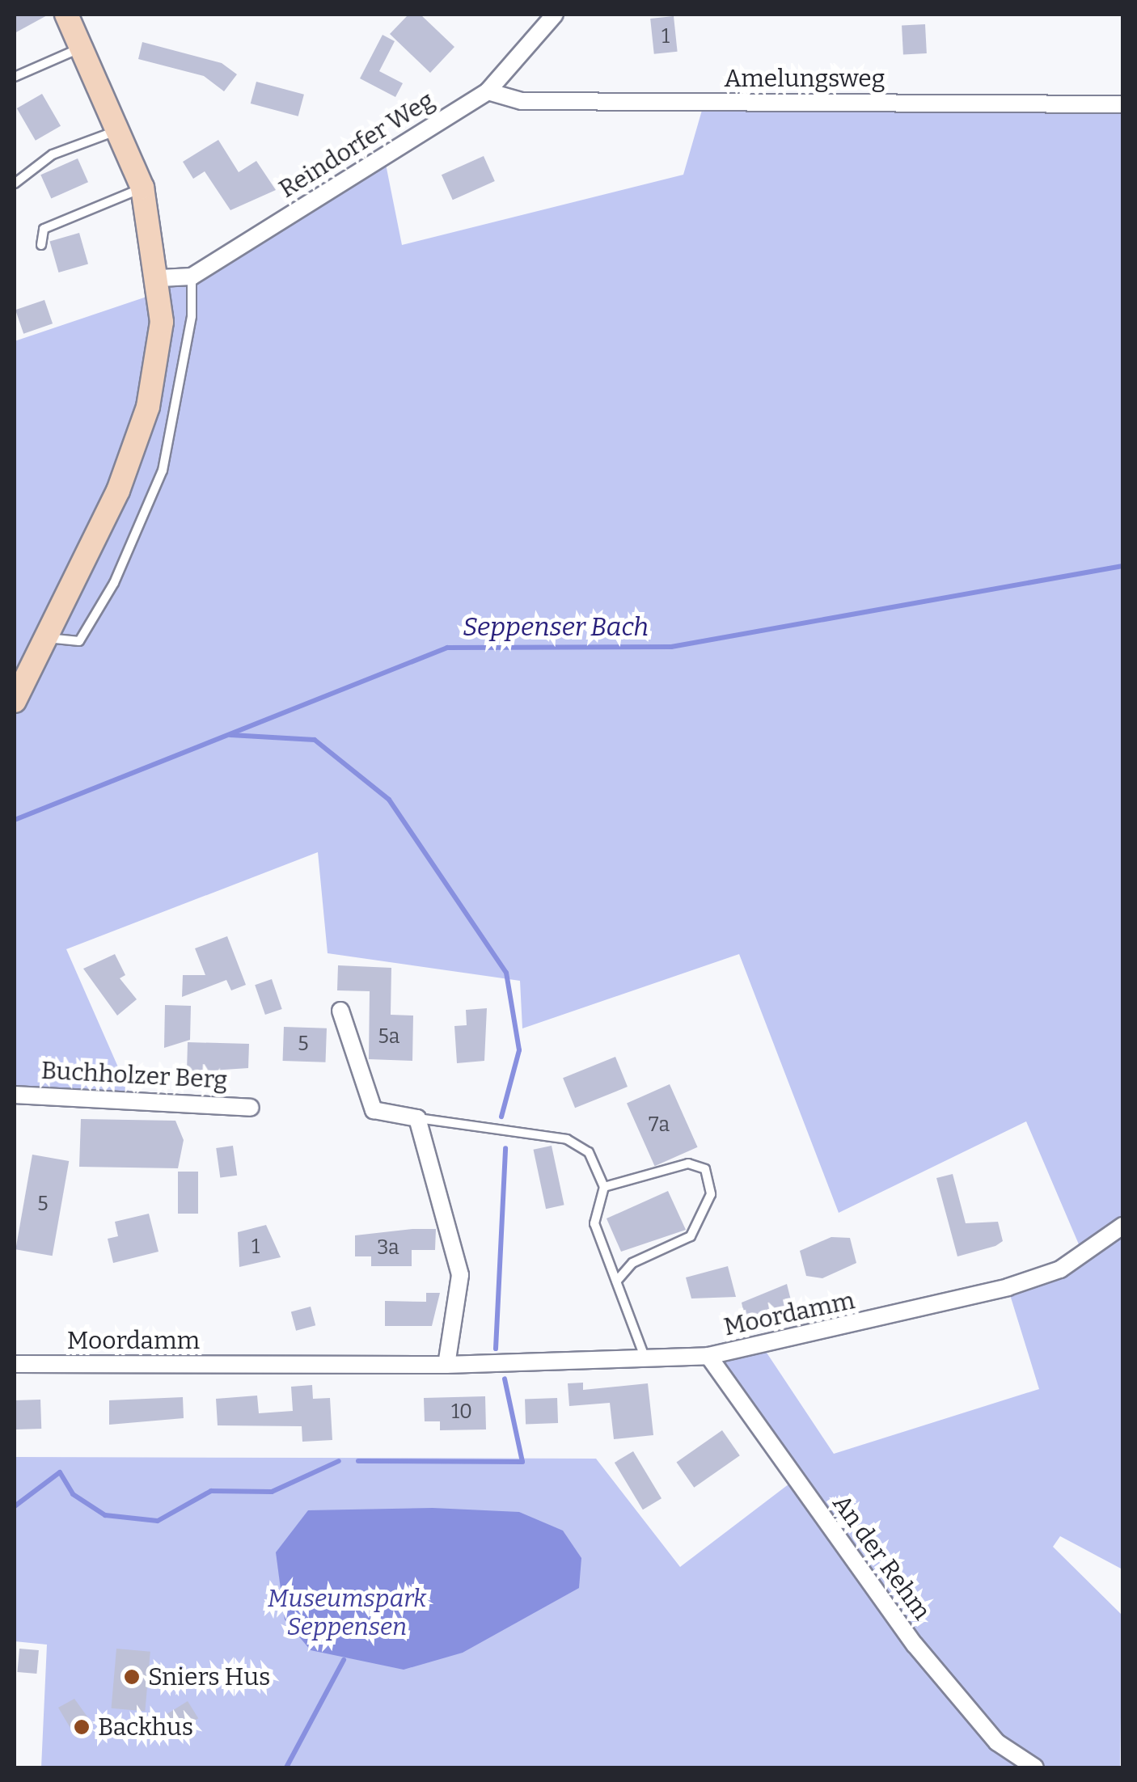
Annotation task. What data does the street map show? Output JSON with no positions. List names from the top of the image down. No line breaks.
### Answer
{"streets":{"street":["Amelungsweg","Reindorfer Weg","Buchholzer Berg","Moordamm","An der Rehm"]},"crossings":[["Amelungsweg","Reindorfer Weg"],["Moordamm","An der Rehm"]],"water":["Seppenser Bach"],"parks":["Museumspark Seppensen"],"places":["Sniers Hus","Backhus"],"house_numbers":["1","5a","5","7a","5","1","3a","10"]}
